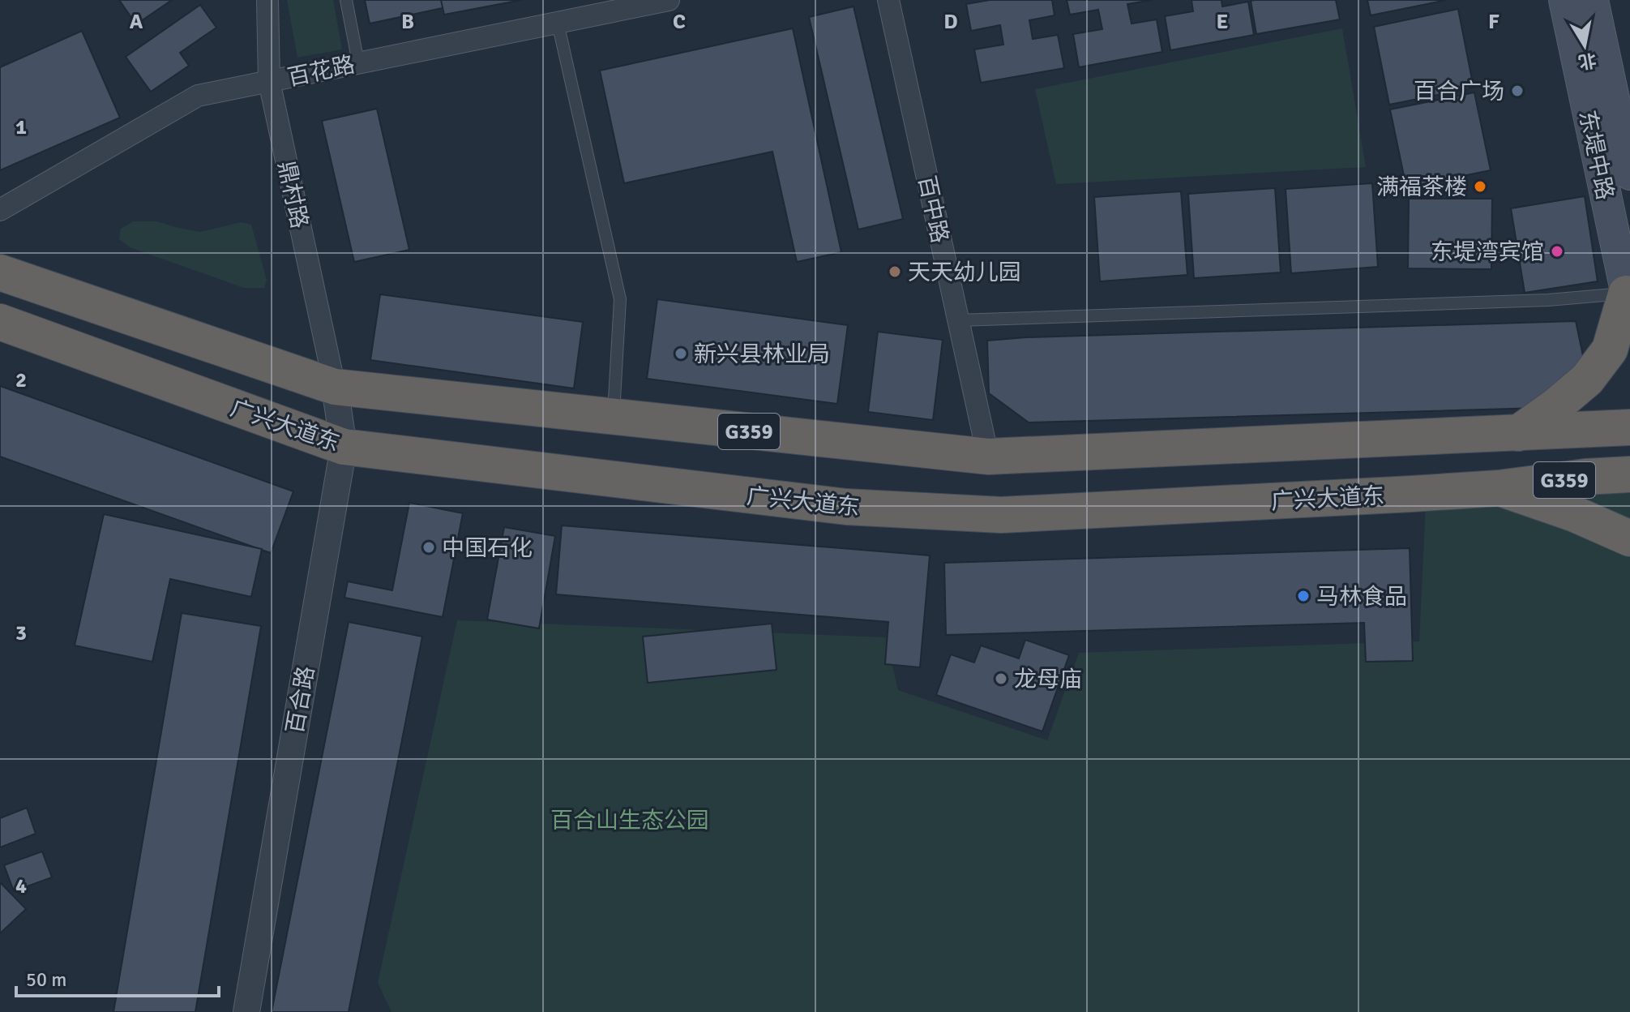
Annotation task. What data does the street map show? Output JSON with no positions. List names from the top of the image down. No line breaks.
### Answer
{"streets":{"highway":["广兴大道东","G359"],"main road":["东堤中路"],"street":["百花路","鼎村路","百中路","百合路"]},"crossings":[["百花路","鼎村路"],["鼎村路","G359"],["鼎村路","百合路"],["百中路","G359"],["广兴大道东","百合路"],["G359","百合路"]],"parks":["百合山生态公园"],"places":["百合广场","满福茶楼","东堤湾宾馆","天天幼儿园","新兴县林业局","中国石化","马林食品","龙母庙"],"scale_bar":"50 m","north":"bottom","grid":{"columns":["A","B","C","D","E","F"],"rows":["1","2","3","4"]}}
